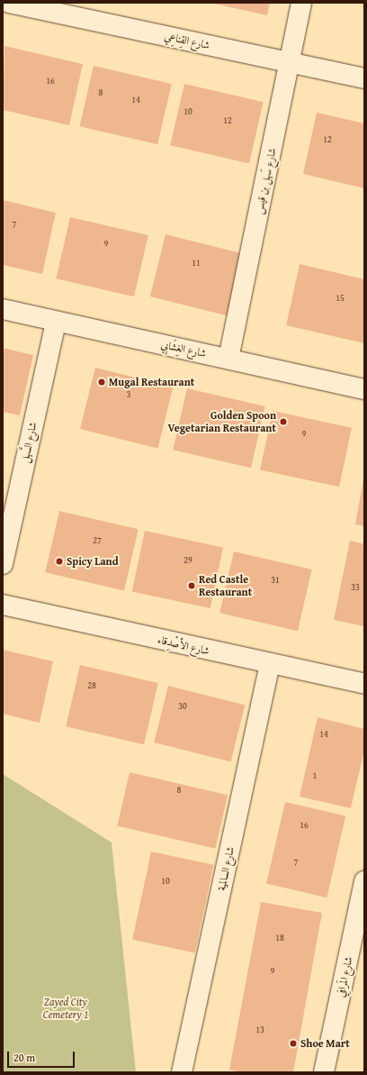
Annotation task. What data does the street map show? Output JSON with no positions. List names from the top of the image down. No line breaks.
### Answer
{"streets":{"street":["شارع القِناعِي","شارع سَهل بن قيس","شارع الغِشَابِي","شارع السَّهل","شارع الأصْدِقاء","شارع السالمية","شارع المَرافِي"]},"crossings":[["شارع القِناعِي","شارع سَهل بن قيس"],["شارع سَهل بن قيس","شارع الغِشَابِي"],["شارع الغِشَابِي","شارع السَّهل"],["شارع الأصْدِقاء","شارع السالمية"]],"parks":["Zayed City Cemetery 1"],"places":["Mugal Restaurant","Golden Spoon Vegetarian Restaurant","Spicy Land","Red Castle Restaurant","Shoe Mart"],"house_numbers":["16","8","14","10","12","12","7","9","11","15","3","9","27","29","31","33","28","30","14","1","8","16","7","10","18","9","13"],"scale_bar":"20 m"}
